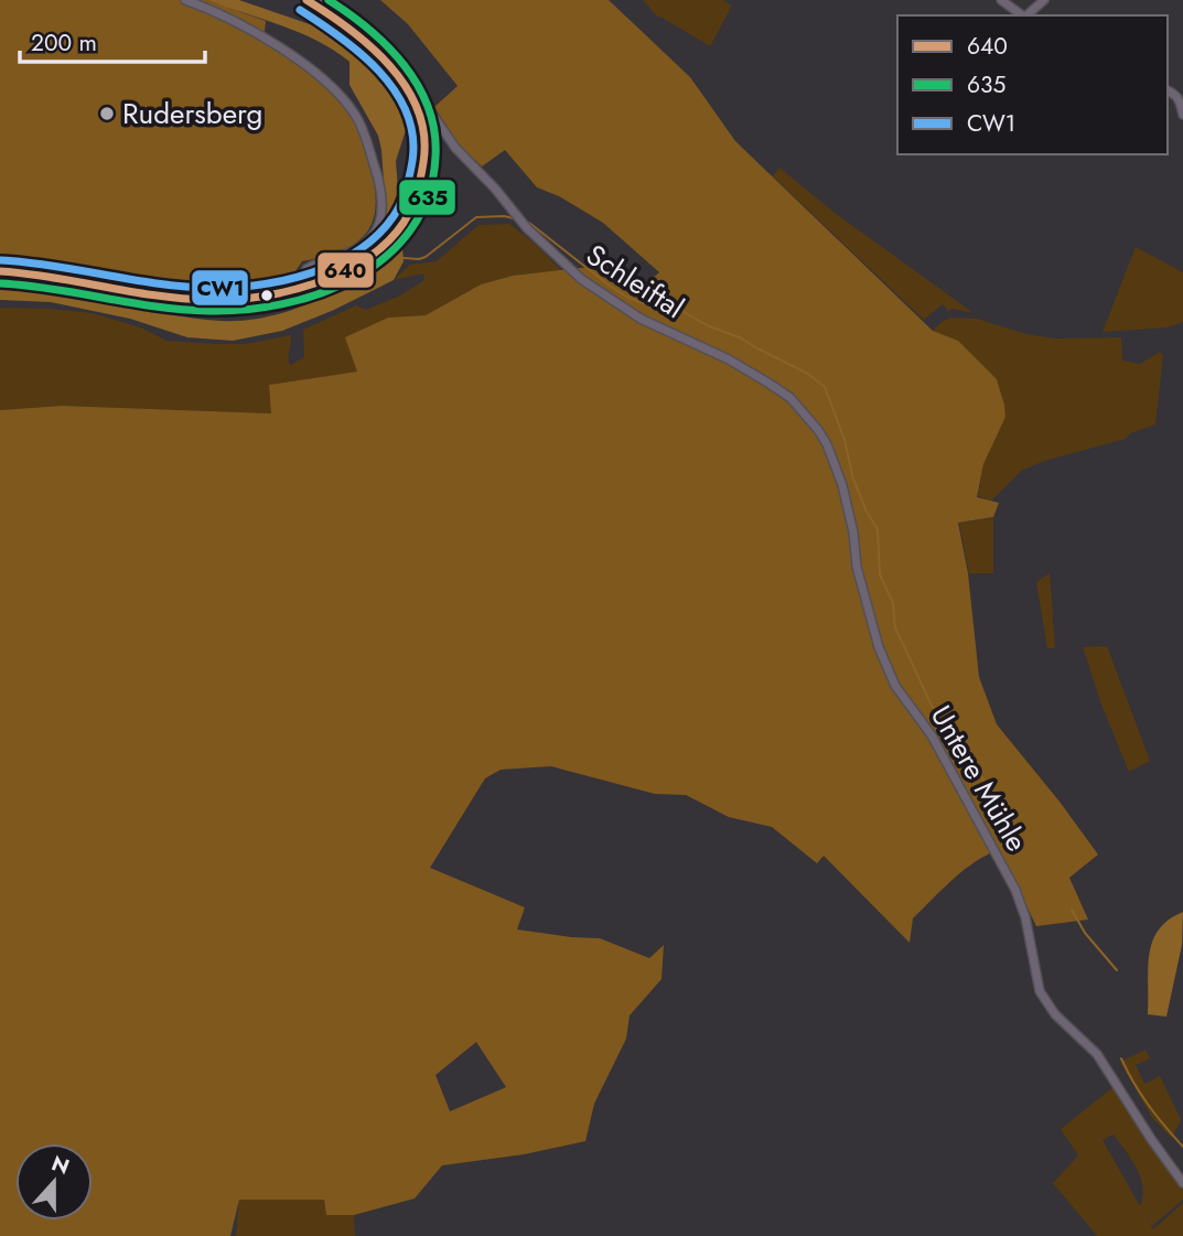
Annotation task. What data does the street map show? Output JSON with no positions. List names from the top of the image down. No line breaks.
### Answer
{"streets":{"street":["Schleiftal","Untere Mühle"]},"crossings":[["Schleiftal","Untere Mühle"]],"places":["Rudersberg"],"lines":["transit line 640","transit line 635","transit line CW1"],"legend":["640","635","CW1"],"scale_bar":"200 m","north":"top"}
